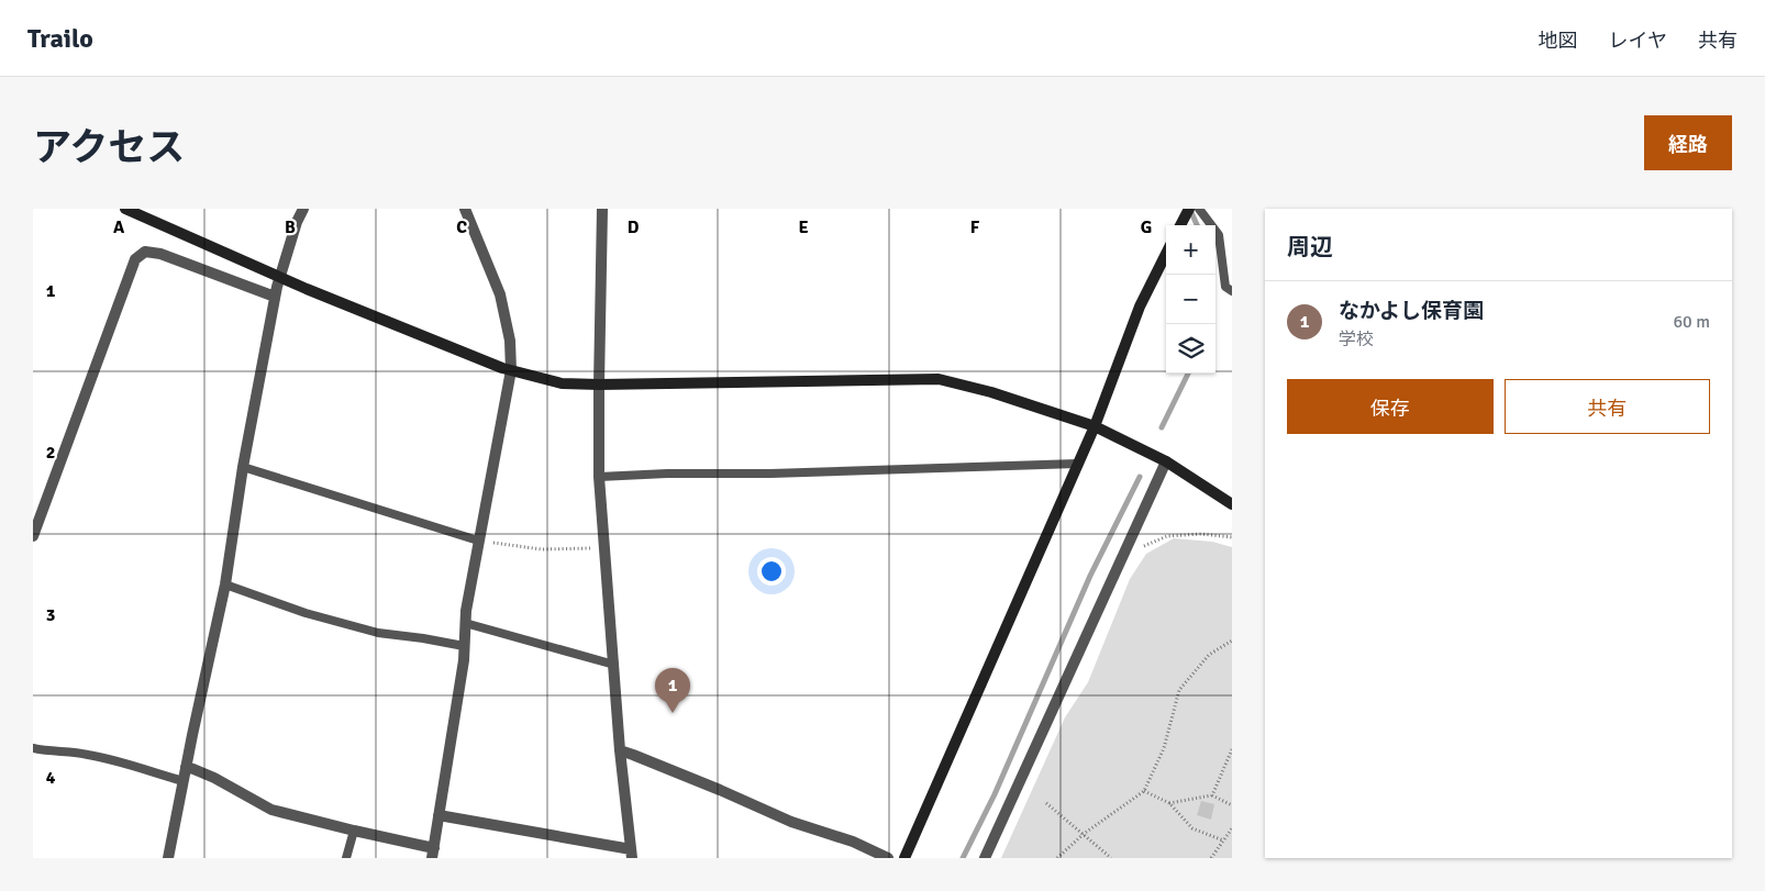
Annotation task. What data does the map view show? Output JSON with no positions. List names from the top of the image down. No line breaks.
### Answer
{"page":{"header":"Trailo","nav":["地図","レイヤ","共有"],"title":"アクセス","buttons":["経路",["保存","共有"]],"heading":"周辺","map_buttons":["+","−"],"list":[{"mark":"1","name":"なかよし保育園","note":"学校","value":"60 m"}],"pins":"1"},"grid":{"columns":["A","B","C","D","E","F","G"],"rows":["1","2","3","4"]}}
